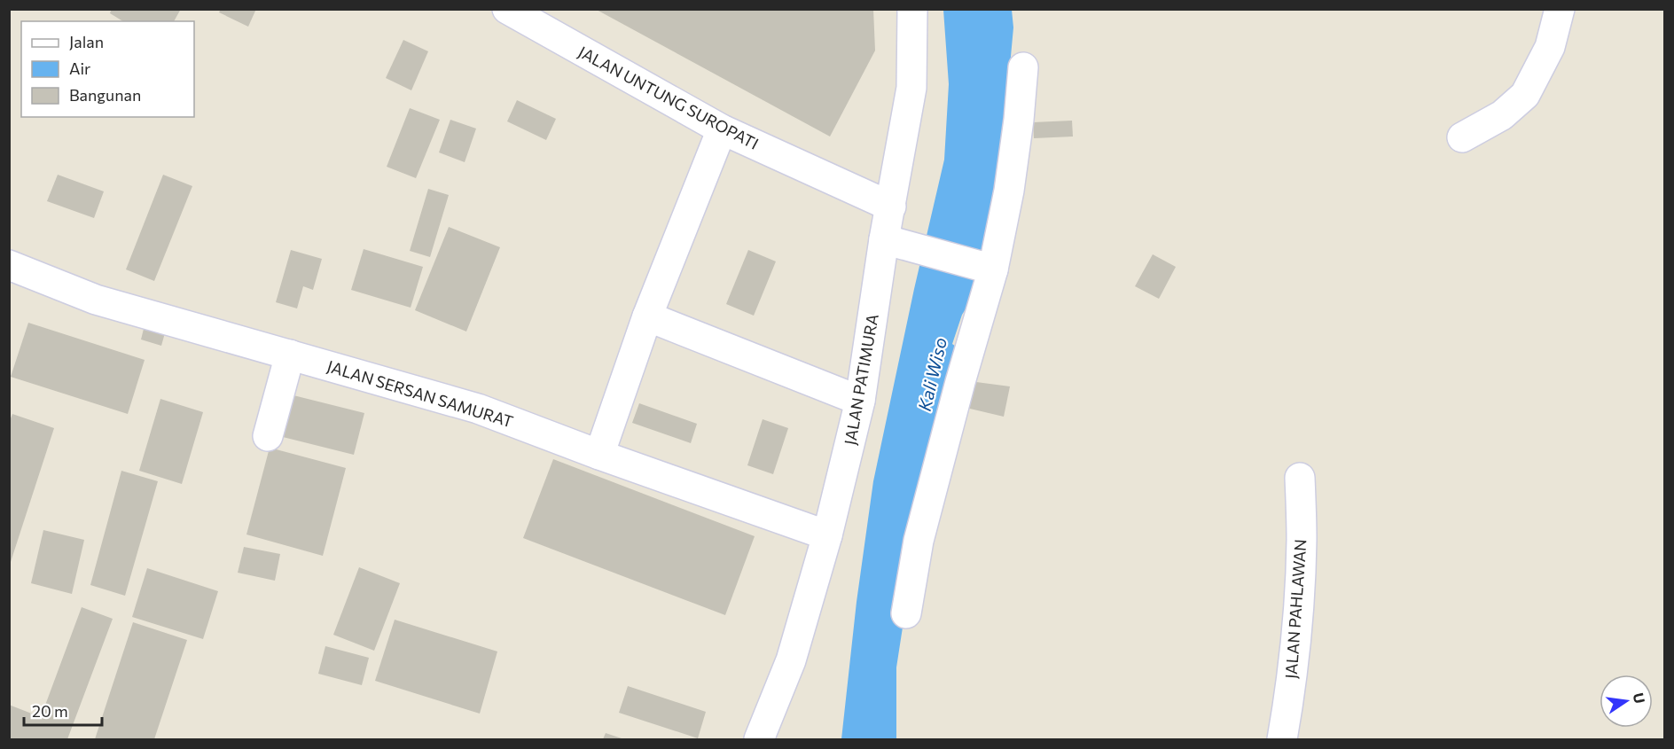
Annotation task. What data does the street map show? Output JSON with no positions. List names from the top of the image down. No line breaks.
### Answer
{"streets":{"street":["JALAN UNTUNG SUROPATI","JALAN PATIMURA","JALAN SERSAN SAMURAT","JALAN PAHLAWAN"]},"crossings":[["JALAN UNTUNG SUROPATI","JALAN PATIMURA"],["JALAN PATIMURA","JALAN SERSAN SAMURAT"]],"water":["Kali Wiso"],"legend":["Jalan","Air","Bangunan"],"scale_bar":"20 m","north":"right"}
